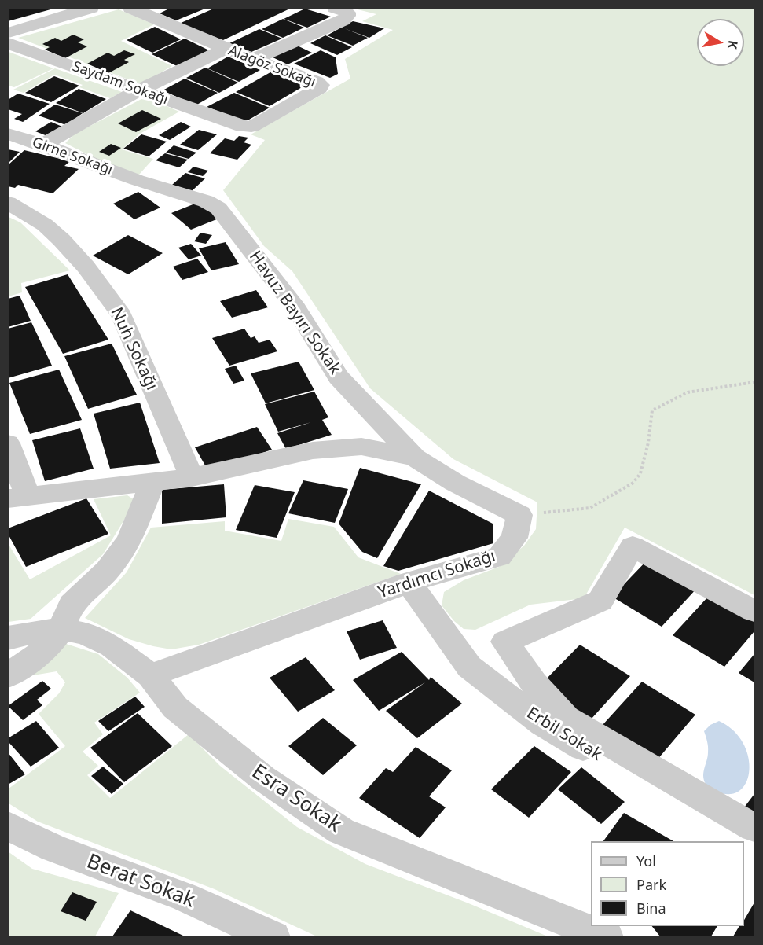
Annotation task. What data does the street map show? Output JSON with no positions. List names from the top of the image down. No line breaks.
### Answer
{"streets":{"street":["Alagöz Sokağı","Saydam Sokağı","Girne Sokağı","Havuz Bayırı Sokak","Nuh Sokağı","Yardımcı Sokağı","Erbil Sokak","Esra Sokak","Berat Sokak"]},"crossings":[["Alagöz Sokağı","Saydam Sokağı"],["Girne Sokağı","Havuz Bayırı Sokak"],["Yardımcı Sokağı","Erbil Sokak"],["Yardımcı Sokağı","Esra Sokak"]],"legend":["Yol","Park","Bina"],"north":"right"}
